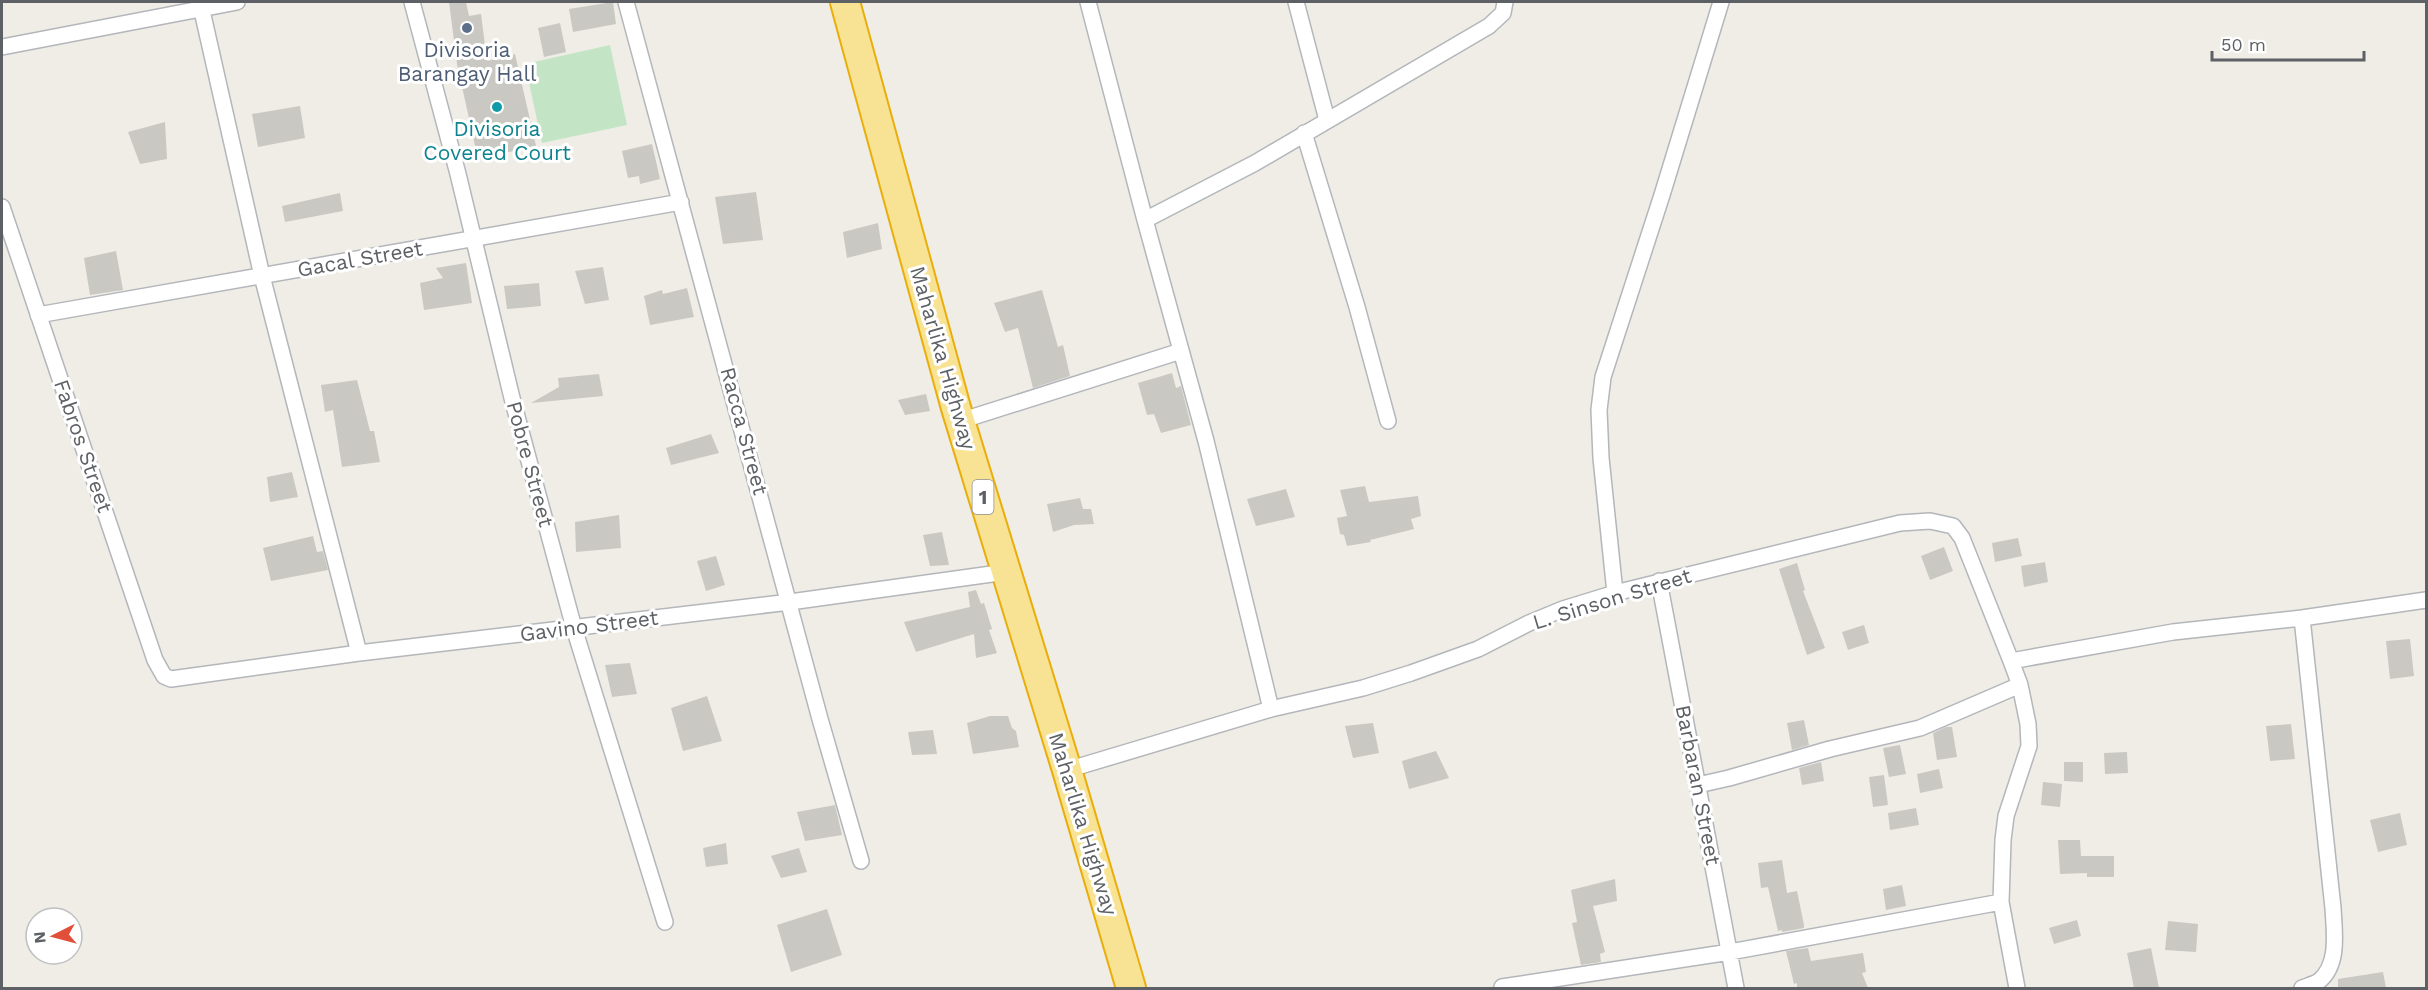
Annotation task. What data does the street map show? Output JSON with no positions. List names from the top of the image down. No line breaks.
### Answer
{"streets":{"highway":["Maharlika Highway","1"],"street":["Gacal Street","Racca Street","Fabros Street","Pobre Street","L. Sinson Street","Gavino Street","Barbaran Street"]},"crossings":[["Gacal Street","Racca Street"],["Gacal Street","Fabros Street"],["Gacal Street","Pobre Street"],["Maharlika Highway","L. Sinson Street"],["Maharlika Highway","Gavino Street"],["Racca Street","Gavino Street"],["Fabros Street","Gavino Street"],["Pobre Street","Gavino Street"],["L. Sinson Street","Barbaran Street"]],"places":["Divisoria Barangay Hall","Divisoria Covered Court"],"scale_bar":"50 m","north":"left"}
